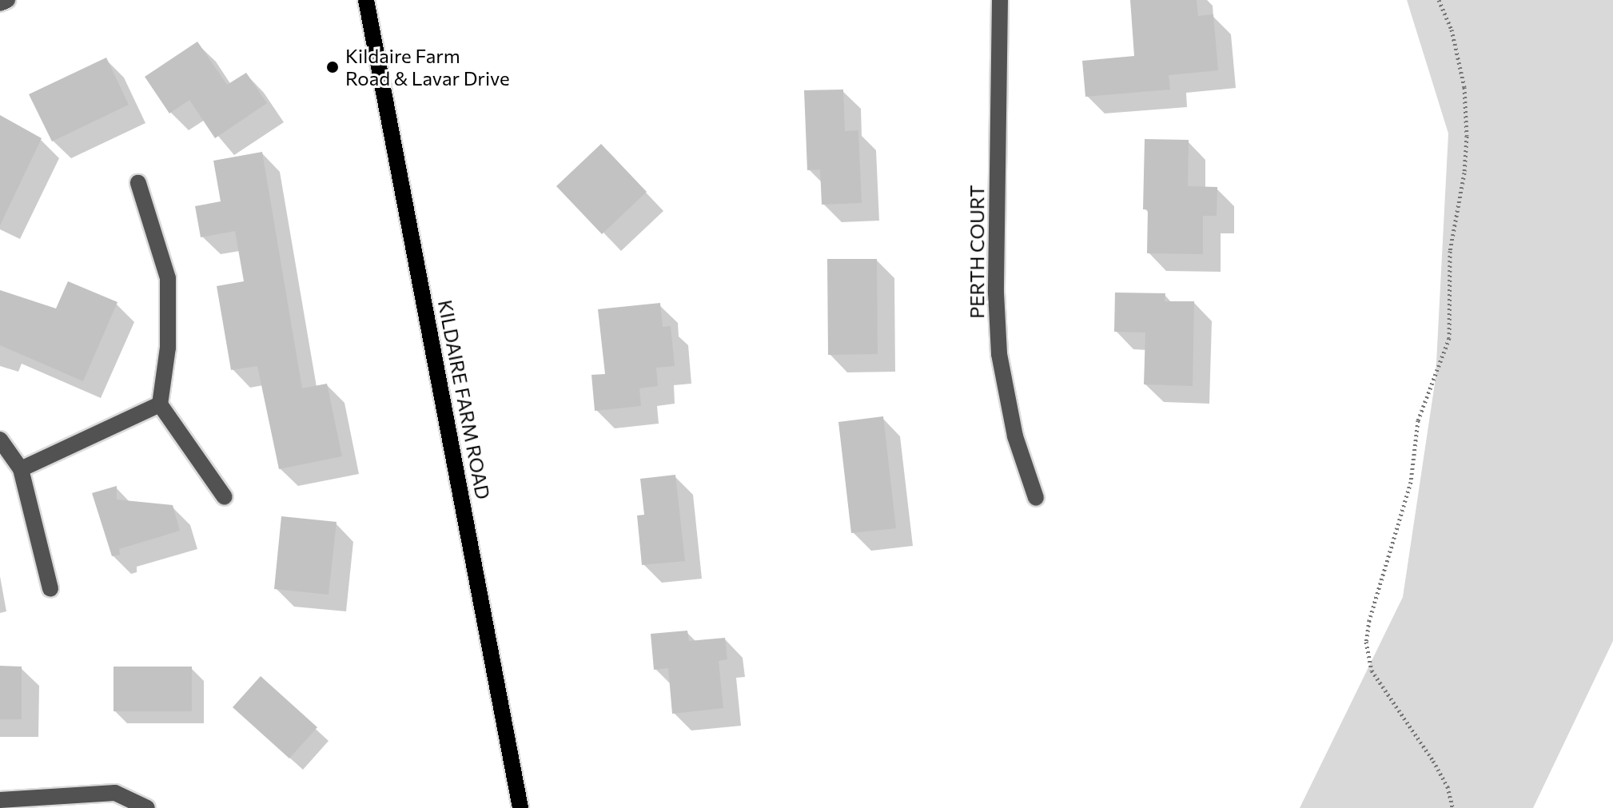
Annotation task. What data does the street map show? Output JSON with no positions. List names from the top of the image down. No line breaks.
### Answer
{"streets":{"main road":["KILDAIRE FARM ROAD"],"street":["PERTH COURT"]},"places":["Kildaire Farm Road & Lavar Drive"]}
